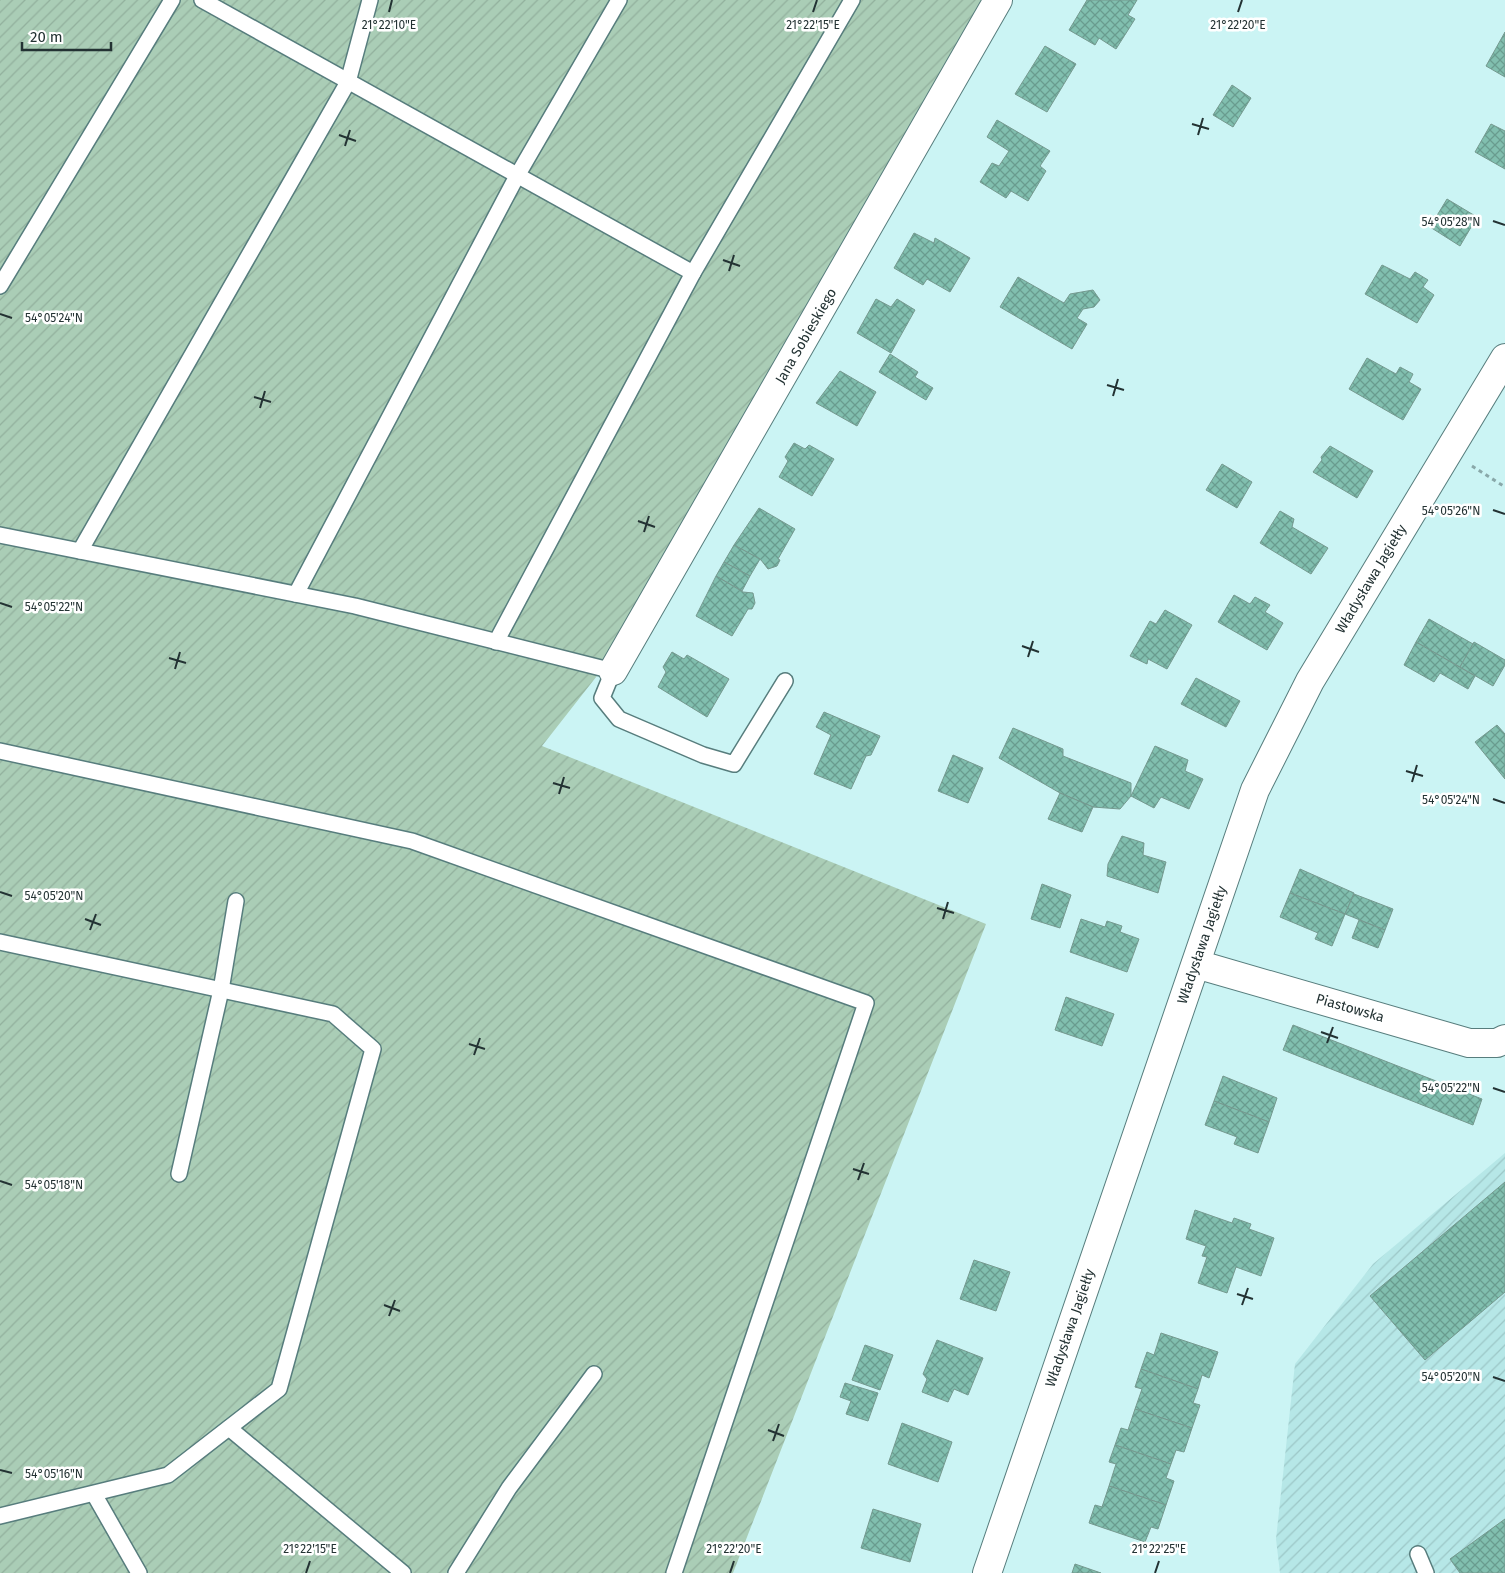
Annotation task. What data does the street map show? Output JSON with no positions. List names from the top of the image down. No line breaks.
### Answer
{"streets":{"street":["Jana Sobieskiego","Władysława Jagiełły","Piastowska"]},"crossings":[["Władysława Jagiełły","Piastowska"]],"scale_bar":"20 m","coordinates":["21°22'10\"E","21°22'15\"E","21°22'20\"E","54°05'28\"N","54°05'24\"N","54°05'26\"N","54°05'22\"N","54°05'20\"N","54°05'18\"N","54°05'16\"N","21°22'25\"E"]}
